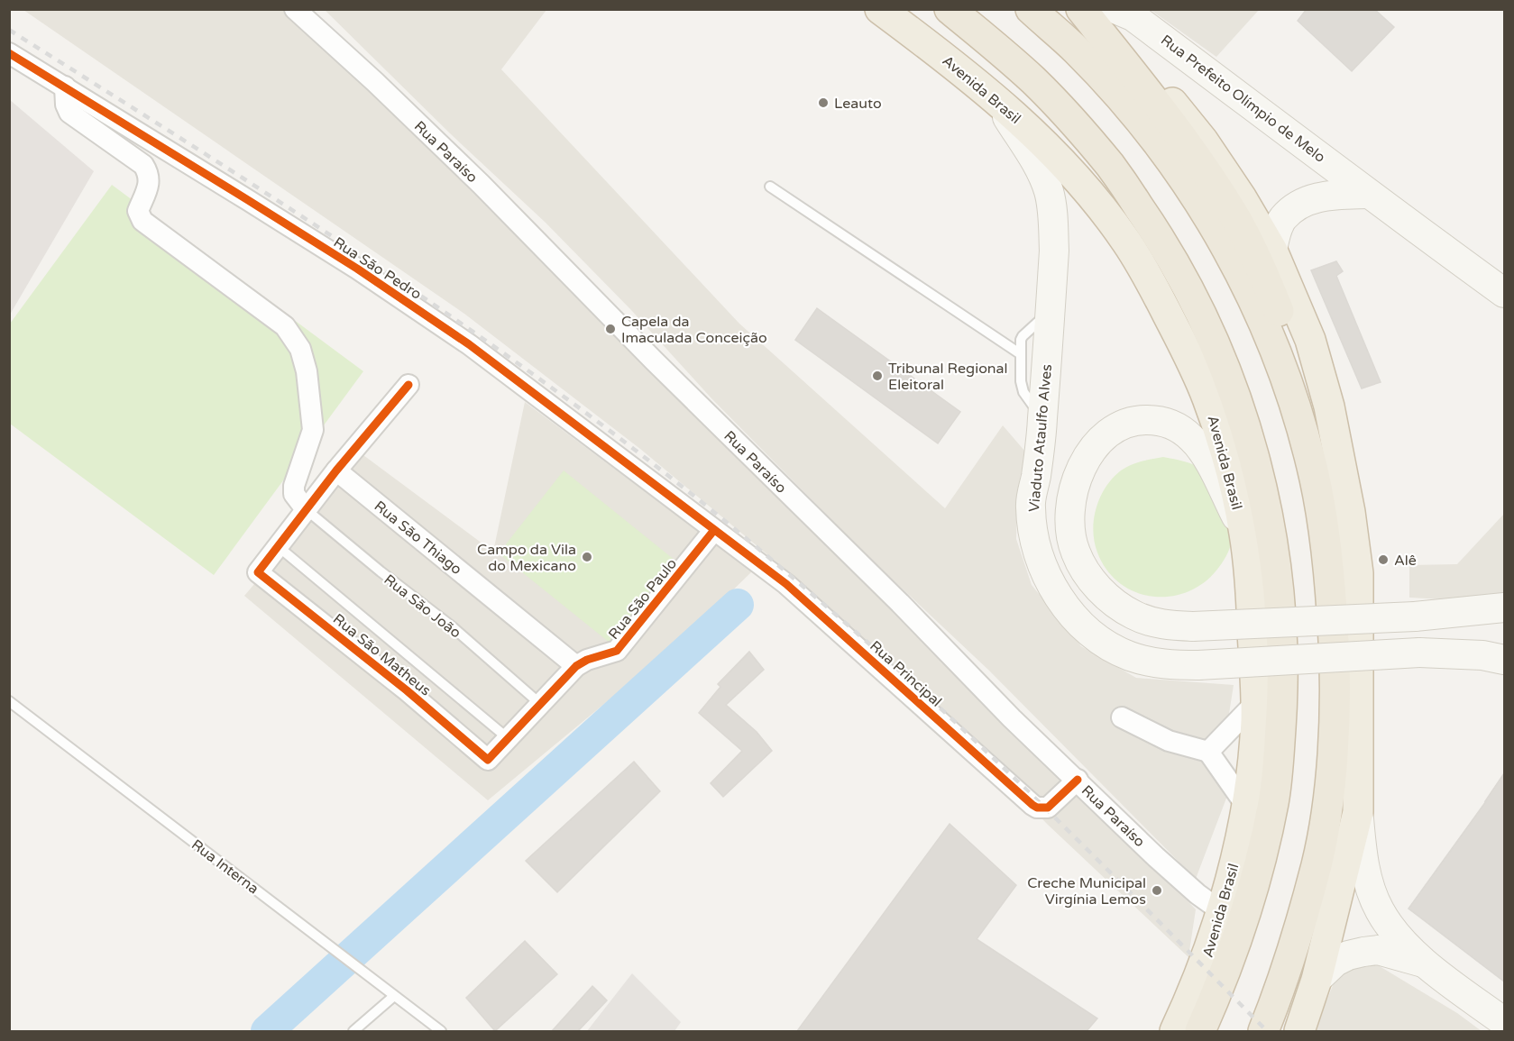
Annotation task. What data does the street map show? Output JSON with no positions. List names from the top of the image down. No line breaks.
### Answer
{"streets":{"highway":["Avenida Brasil"],"main road":["Rua Prefeito Olímpio de Melo","Viaduto Ataulfo Alves"],"street":["Rua Paraíso","Rua São Pedro","Rua São Thiago","Rua São Paulo","Rua São Matheus","Rua Principal"],"lane":["Rua São João","Rua Interna"]},"crossings":[["Avenida Brasil","Rua Paraíso"],["Avenida Brasil","Viaduto Ataulfo Alves"],["Rua Paraíso","Rua Principal"],["Rua São Pedro","Rua São Paulo"],["Rua São Pedro","Rua Principal"],["Rua São Thiago","Rua São Paulo"],["Rua São Paulo","Rua São João"],["Rua São Paulo","Rua São Matheus"],["Rua São Paulo","Rua Principal"]],"places":["Leauto","Capela da Imaculada Conceição","Tribunal Regional Eleitoral","Campo da Vila do Mexicano","Alê","Creche Municipal Virgínia Lemos"]}
